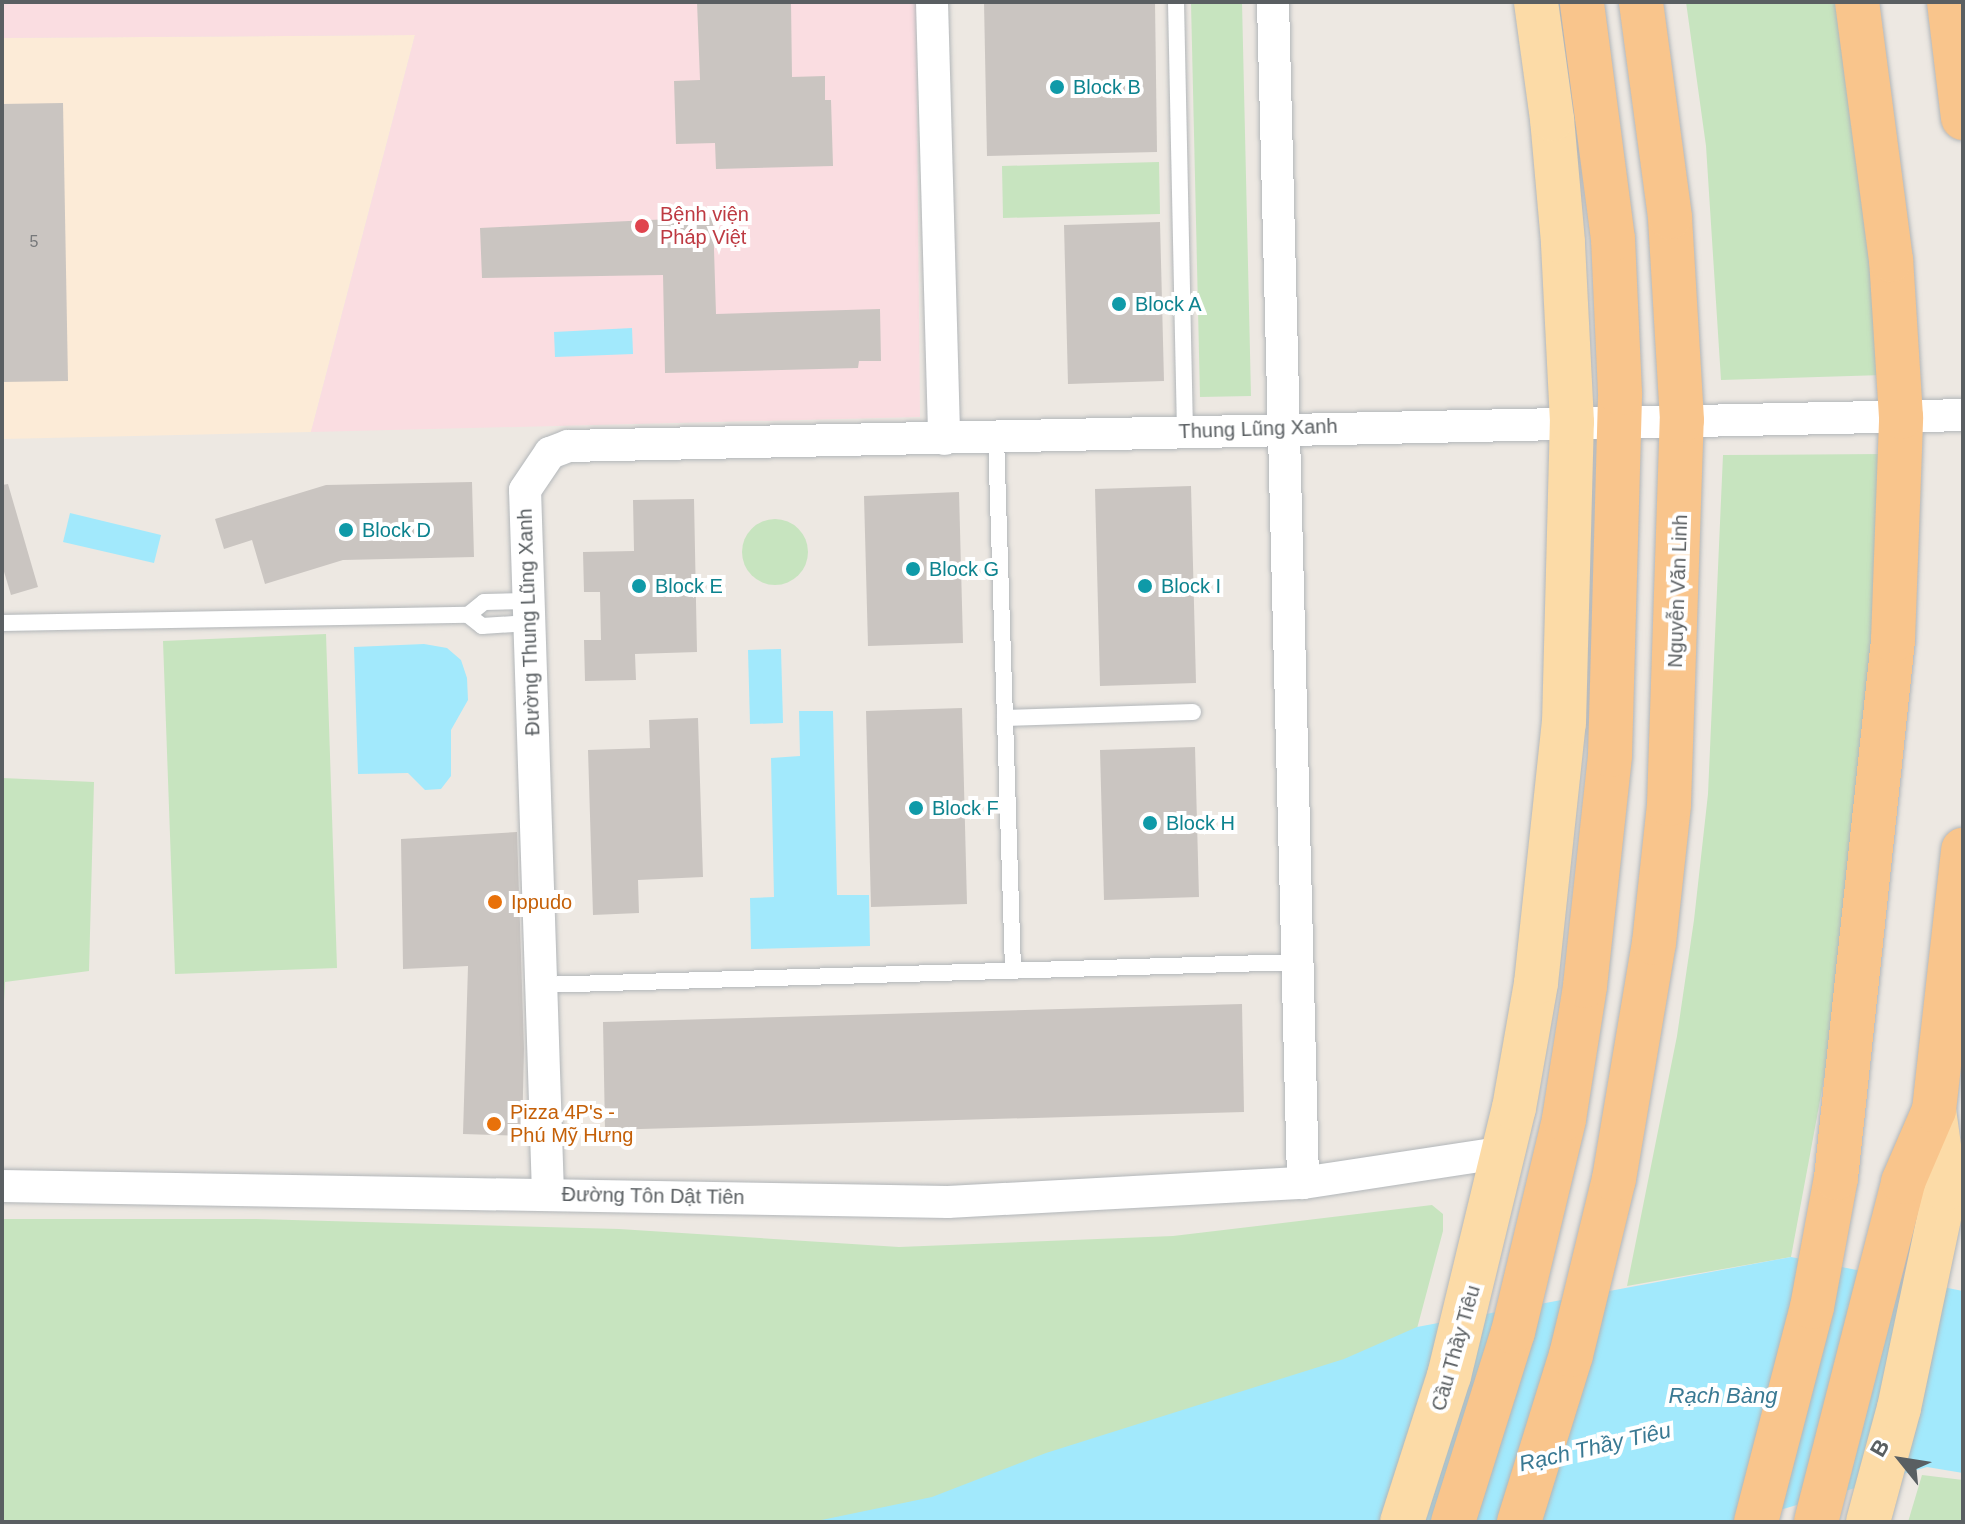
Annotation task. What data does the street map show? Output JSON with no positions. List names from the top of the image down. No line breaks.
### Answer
{"streets":{"highway":["Nguyễn Văn Linh"],"main road":["Cầu Thầy Tiêu"],"street":["Thung Lũng Xanh","Đường Thung Lũng Xanh","Đường Tôn Dật Tiên"]},"crossings":[["Thung Lũng Xanh","Nguyễn Văn Linh"],["Thung Lũng Xanh","Đường Thung Lũng Xanh"],["Đường Thung Lũng Xanh","Đường Tôn Dật Tiên"],["Đường Tôn Dật Tiên","Cầu Thầy Tiêu"]],"water":["Rạch Bàng","Rạch Thầy Tiêu"],"places":["Block B","Bệnh viện Pháp Việt","Block A","Block D","Block G","Block E","Block I","Block F","Block H","Ippudo","Pizza 4P's - Phú Mỹ Hưng"],"house_numbers":["5"],"north":"top left"}
